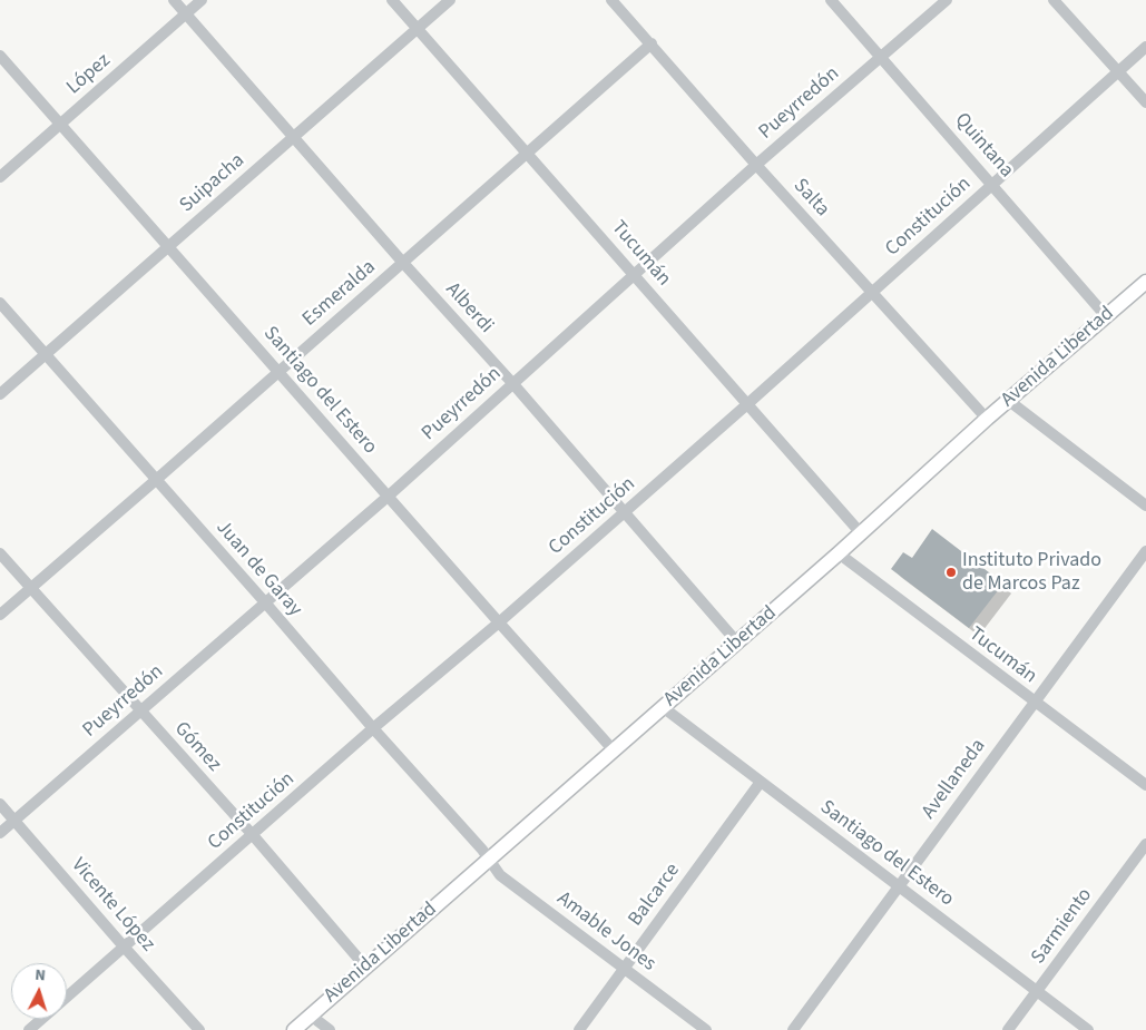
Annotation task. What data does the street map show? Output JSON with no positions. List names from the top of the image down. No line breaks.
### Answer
{"streets":{"main road":["Avenida Libertad"],"street":["López","Pueyrredón","Quintana","Suipacha","Salta","Constitución","Tucumán","Esmeralda","Alberdi","Santiago del Estero","Juan de Garay","Gómez","Avellaneda","Balcarce","Vicente López","Sarmiento","Amable Jones"]},"crossings":[["López","Alberdi"],["López","Santiago del Estero"],["Pueyrredón","Quintana"],["Pueyrredón","Salta"],["Pueyrredón","Tucumán"],["Pueyrredón","Alberdi"],["Pueyrredón","Santiago del Estero"],["Pueyrredón","Juan de Garay"],["Pueyrredón","Gómez"],["Pueyrredón","Vicente López"],["Quintana","Constitución"],["Quintana","Avenida Libertad"],["Suipacha","Tucumán"],["Suipacha","Alberdi"],["Suipacha","Santiago del Estero"],["Suipacha","Juan de Garay"],["Salta","Constitución"],["Salta","Esmeralda"],["Salta","Avenida Libertad"],["Constitución","Tucumán"],["Constitución","Alberdi"],["Constitución","Santiago del Estero"],["Constitución","Juan de Garay"],["Constitución","Gómez"],["Constitución","Vicente López"],["Tucumán","Esmeralda"],["Tucumán","Avenida Libertad"],["Tucumán","Avellaneda"],["Esmeralda","Alberdi"],["Esmeralda","Santiago del Estero"],["Esmeralda","Juan de Garay"],["Esmeralda","Gómez"],["Alberdi","Avenida Libertad"],["Avenida Libertad","Santiago del Estero"],["Avenida Libertad","Juan de Garay"],["Avenida Libertad","Gómez"],["Avenida Libertad","Amable Jones"],["Santiago del Estero","Avellaneda"],["Santiago del Estero","Balcarce"],["Santiago del Estero","Sarmiento"],["Juan de Garay","Amable Jones"],["Balcarce","Amable Jones"]],"places":["Instituto Privado de Marcos Paz"],"north":"top"}
